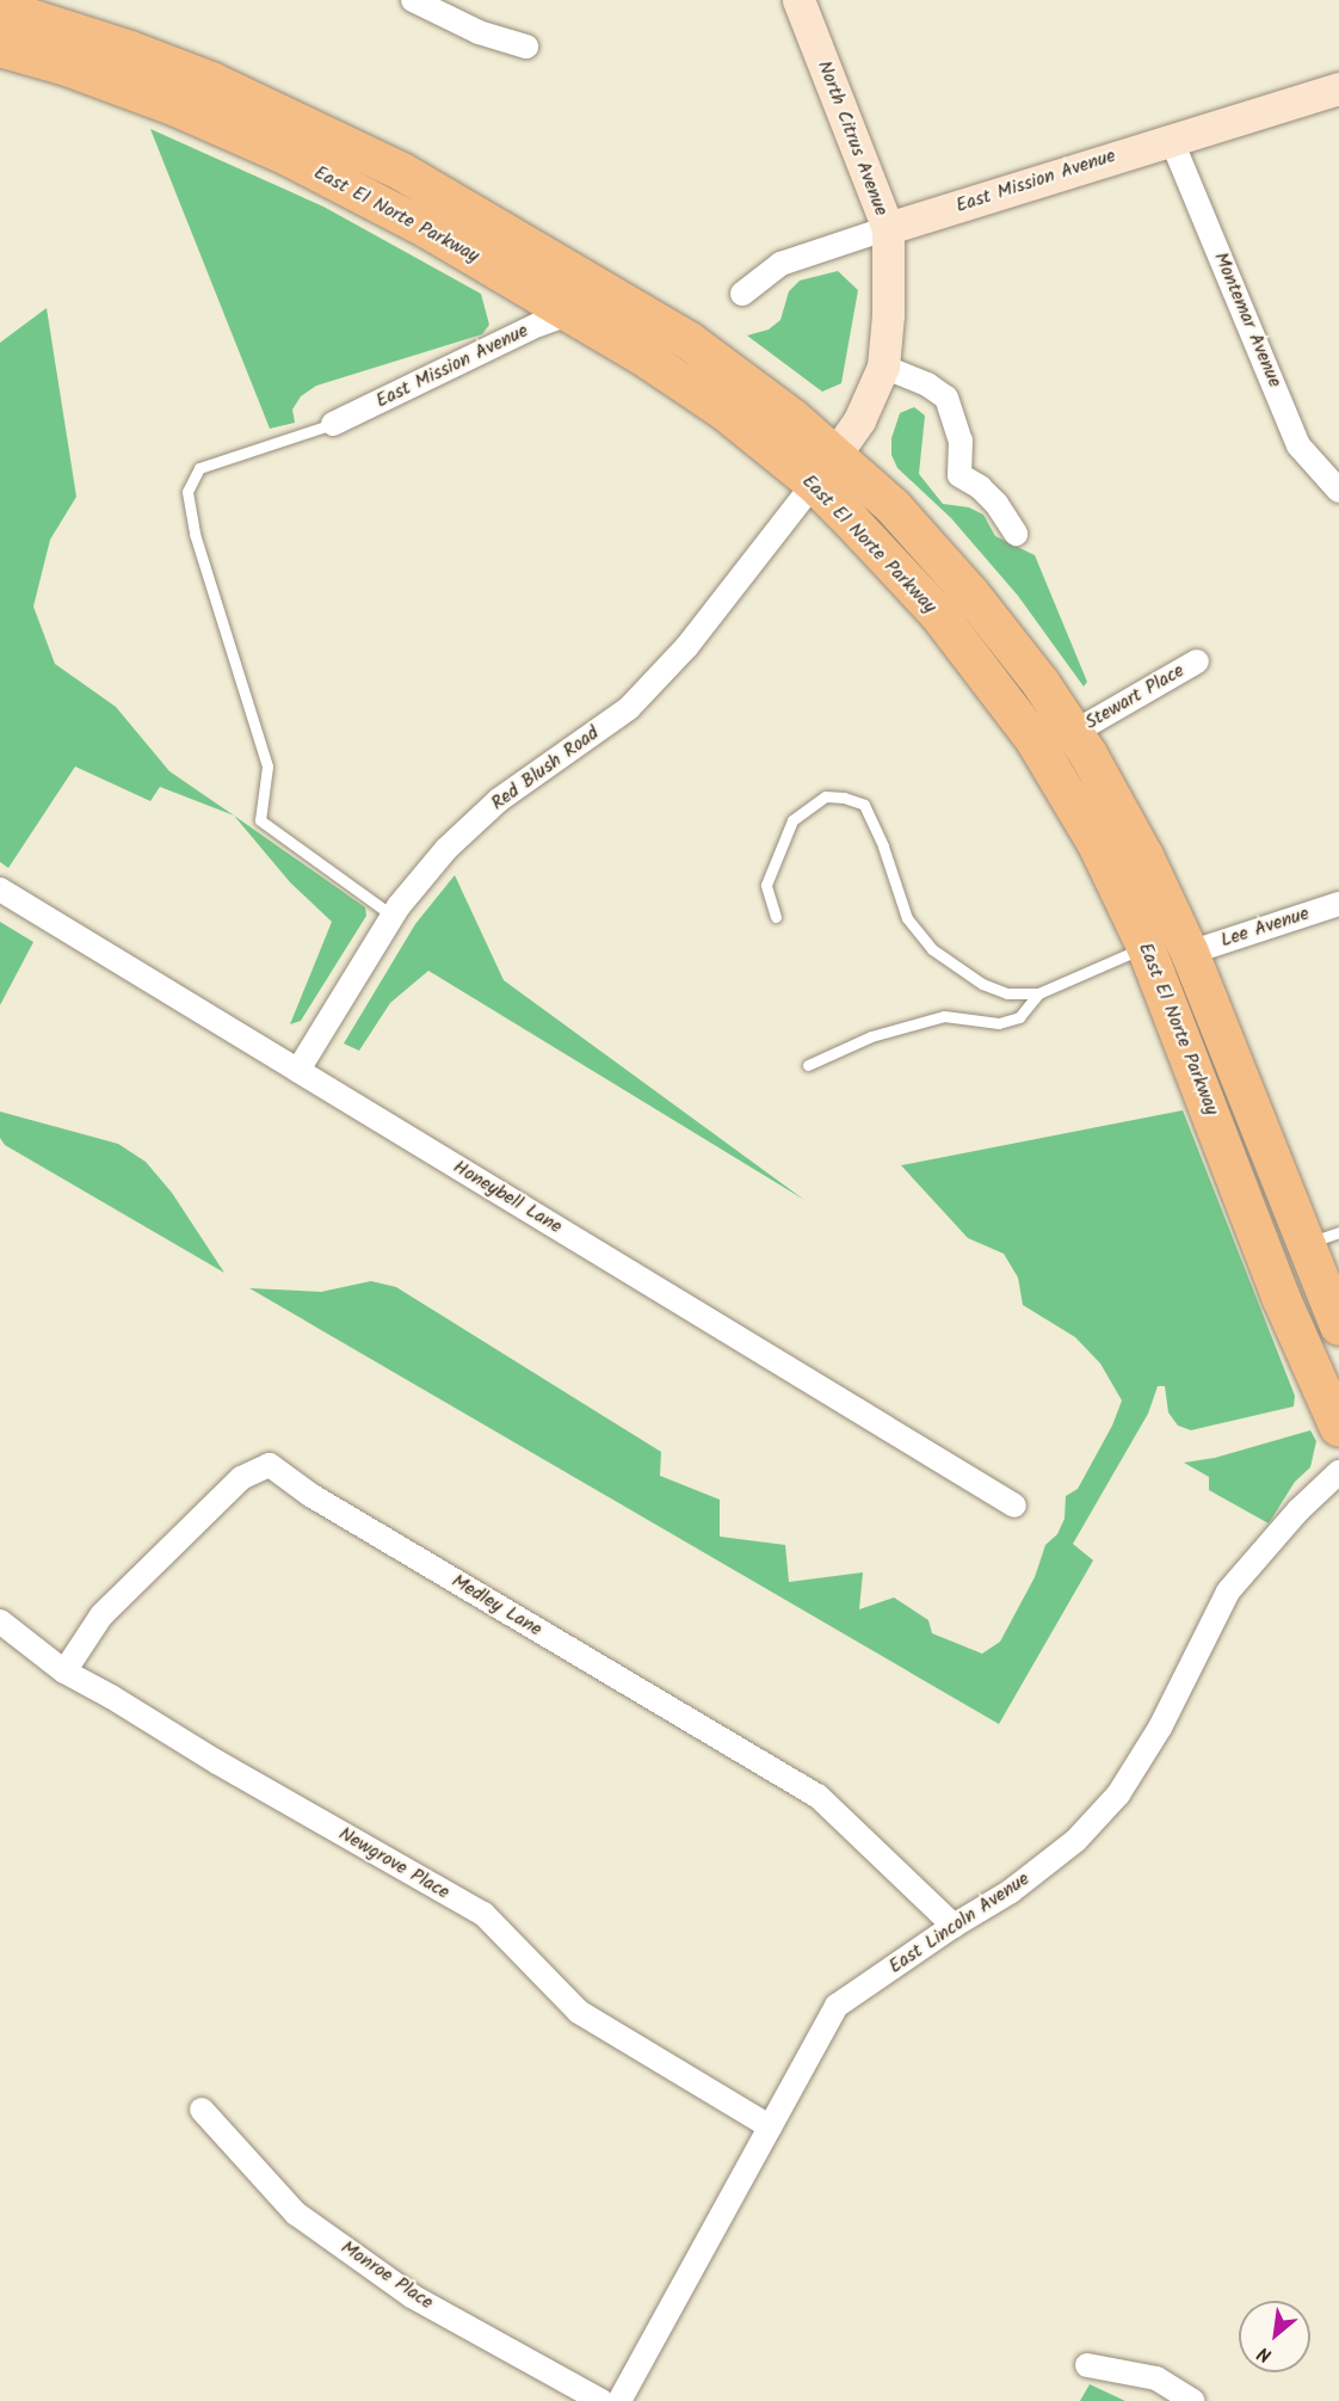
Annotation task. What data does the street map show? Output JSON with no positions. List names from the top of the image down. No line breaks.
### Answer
{"streets":{"main road":["North Citrus Avenue","East Mission Avenue","East El Norte Parkway"],"street":["Montemar Avenue","Stewart Place","Red Blush Road","Lee Avenue","Honeybell Lane","Medley Lane","Newgrove Place","East Lincoln Avenue","Monroe Place"]},"crossings":[["North Citrus Avenue","East Mission Avenue"],["North Citrus Avenue","East El Norte Parkway"],["North Citrus Avenue","Red Blush Road"],["East Mission Avenue","East El Norte Parkway"],["East Mission Avenue","Montemar Avenue"],["East El Norte Parkway","Stewart Place"],["East El Norte Parkway","Red Blush Road"],["East El Norte Parkway","Lee Avenue"],["Red Blush Road","Honeybell Lane"],["Medley Lane","Newgrove Place"],["Medley Lane","East Lincoln Avenue"],["Newgrove Place","East Lincoln Avenue"]],"north":"bottom left"}
